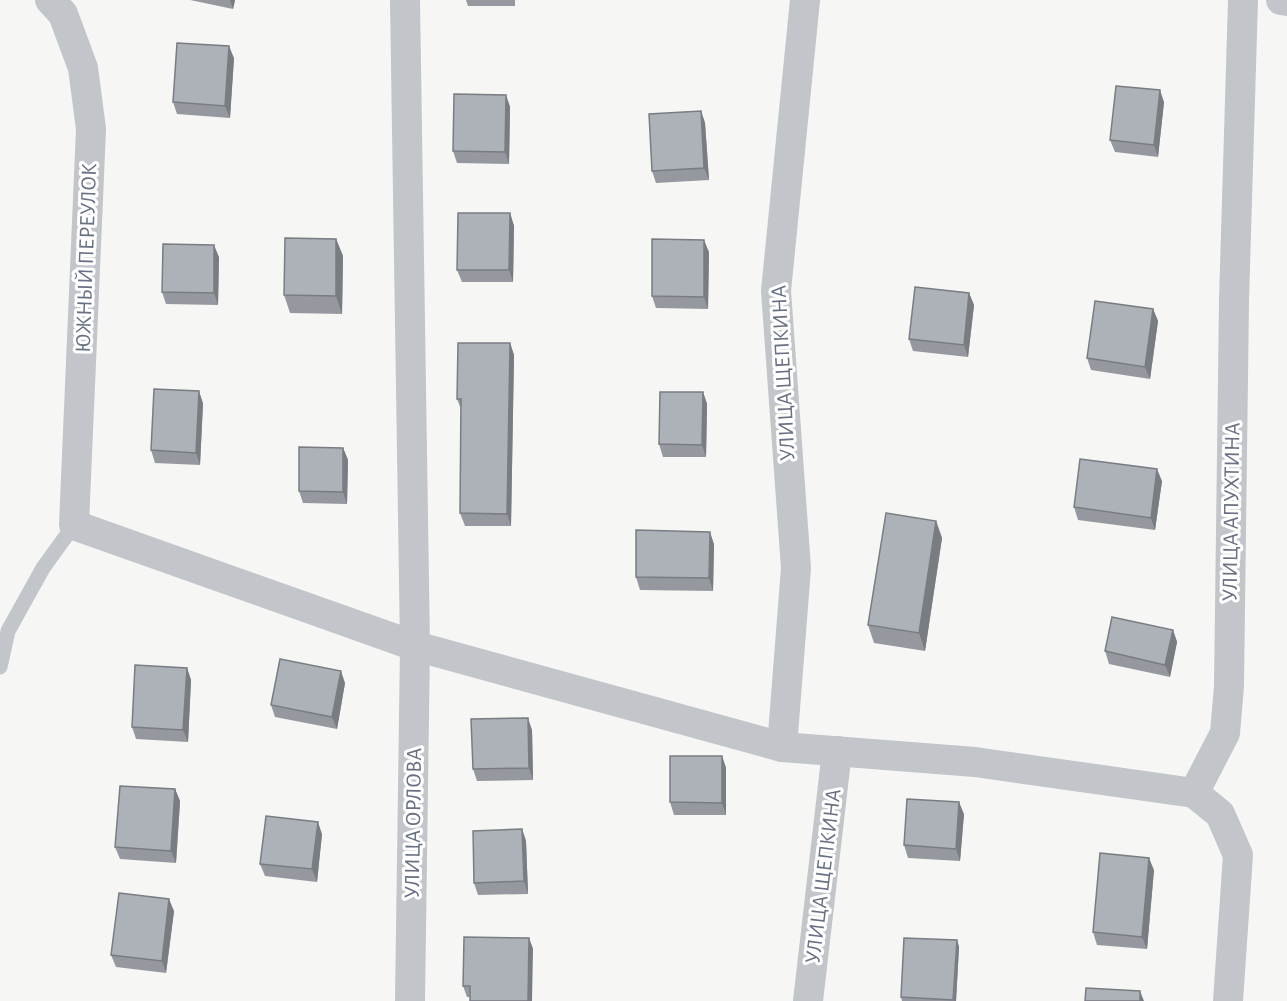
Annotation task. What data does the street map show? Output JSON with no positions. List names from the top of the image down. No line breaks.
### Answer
{"streets":{"street":["ЮЖНЫЙ ПЕРЕУЛОК","УЛИЦА ЩЕПКИНА","УЛИЦА АПУХТИНА","УЛИЦА ОРЛОВА"]}}
